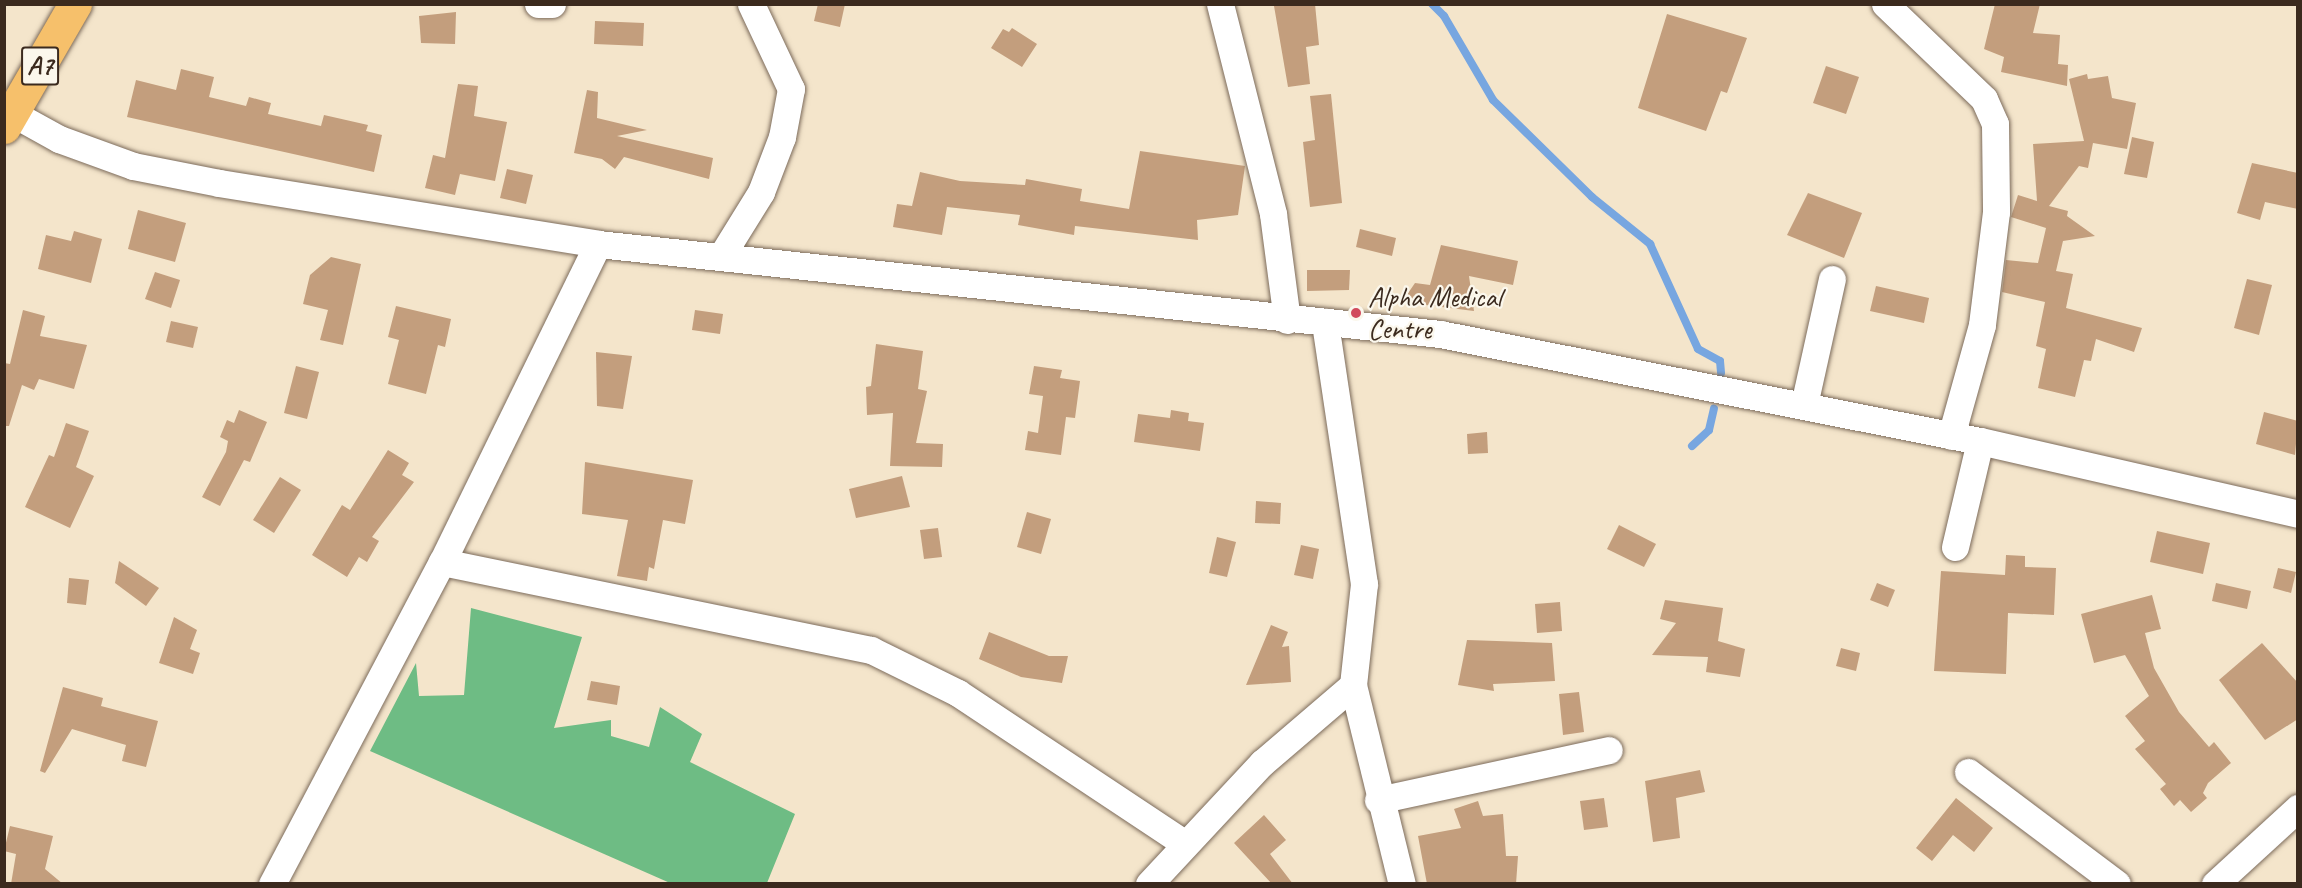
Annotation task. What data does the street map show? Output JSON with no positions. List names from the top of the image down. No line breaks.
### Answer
{"streets":{"main road":["A7"]},"places":["Alpha Medical Centre"]}
